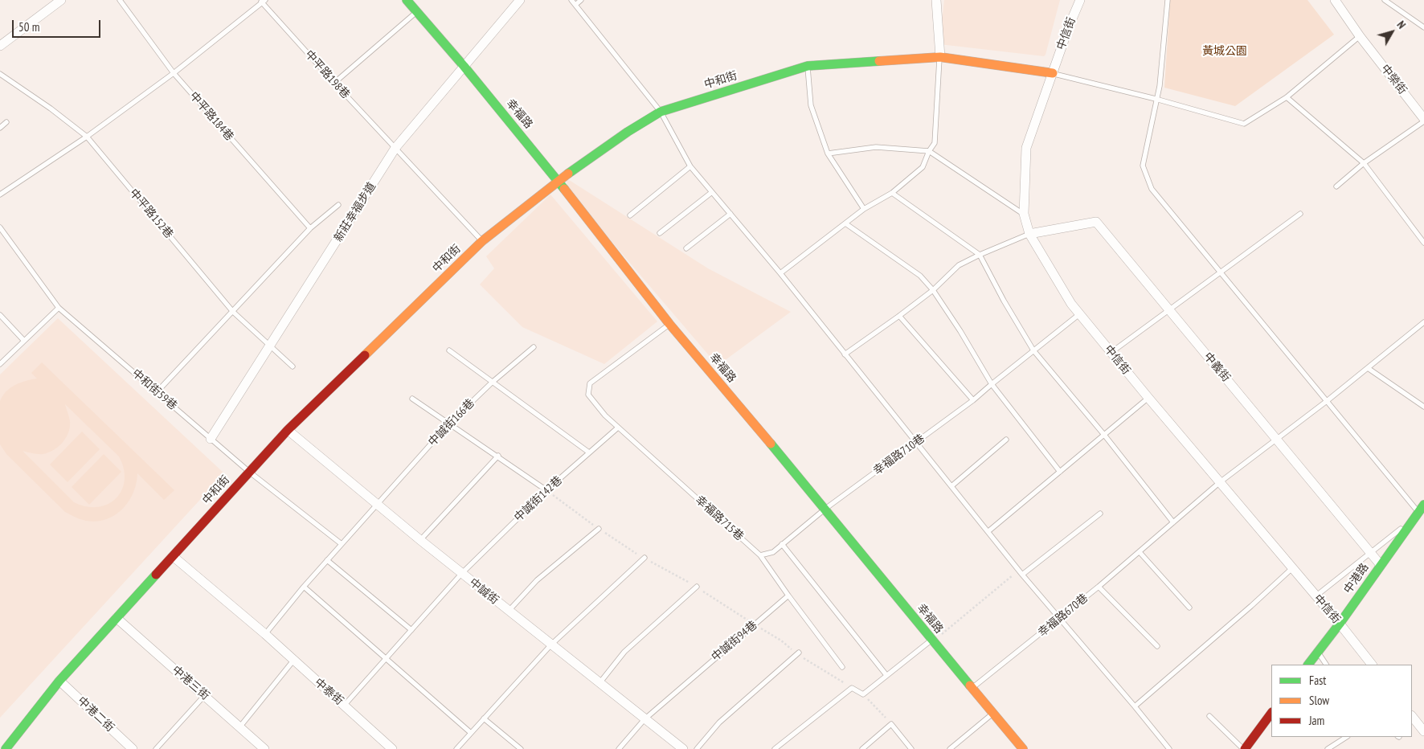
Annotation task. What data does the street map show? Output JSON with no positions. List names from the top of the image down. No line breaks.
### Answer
{"streets":{"street":["中信街","中榮街","中和街","幸福路","新莊幸福步道","中義街","中港路","中誠街","中港三街","中泰街","中港二街"],"lane":["中平路198巷","中平路184巷","中平路152巷","中和街59巷","中誠街166巷","幸福路710巷","中誠街142巷","幸福路715巷","幸福路670巷","中誠街94巷"]},"crossings":[["中信街","中和街"],["中信街","中義街"],["中信街","幸福路710巷"],["中信街","中港路"],["中信街","幸福路670巷"],["中平路198巷","中和街"],["中平路198巷","新莊幸福步道"],["中和街","幸福路"],["中和街","中和街59巷"],["中和街","中誠街"],["中和街","中港三街"],["中和街","中泰街"],["中和街","中港二街"],["幸福路","新莊幸福步道"],["幸福路","幸福路710巷"],["幸福路","幸福路715巷"],["幸福路","幸福路670巷"],["新莊幸福步道","中平路152巷"],["新莊幸福步道","中和街59巷"],["中義街","中港路"],["中義街","幸福路670巷"],["中和街59巷","中誠街166巷"],["中誠街166巷","中誠街"],["中誠街166巷","中泰街"],["中誠街142巷","幸福路715巷"],["中誠街142巷","中誠街"],["中誠街142巷","中泰街"],["中誠街","中誠街94巷"]],"parks":["黃城公園"],"legend":["Fast","Slow","Jam"],"scale_bar":"50 m","north":"top right"}
